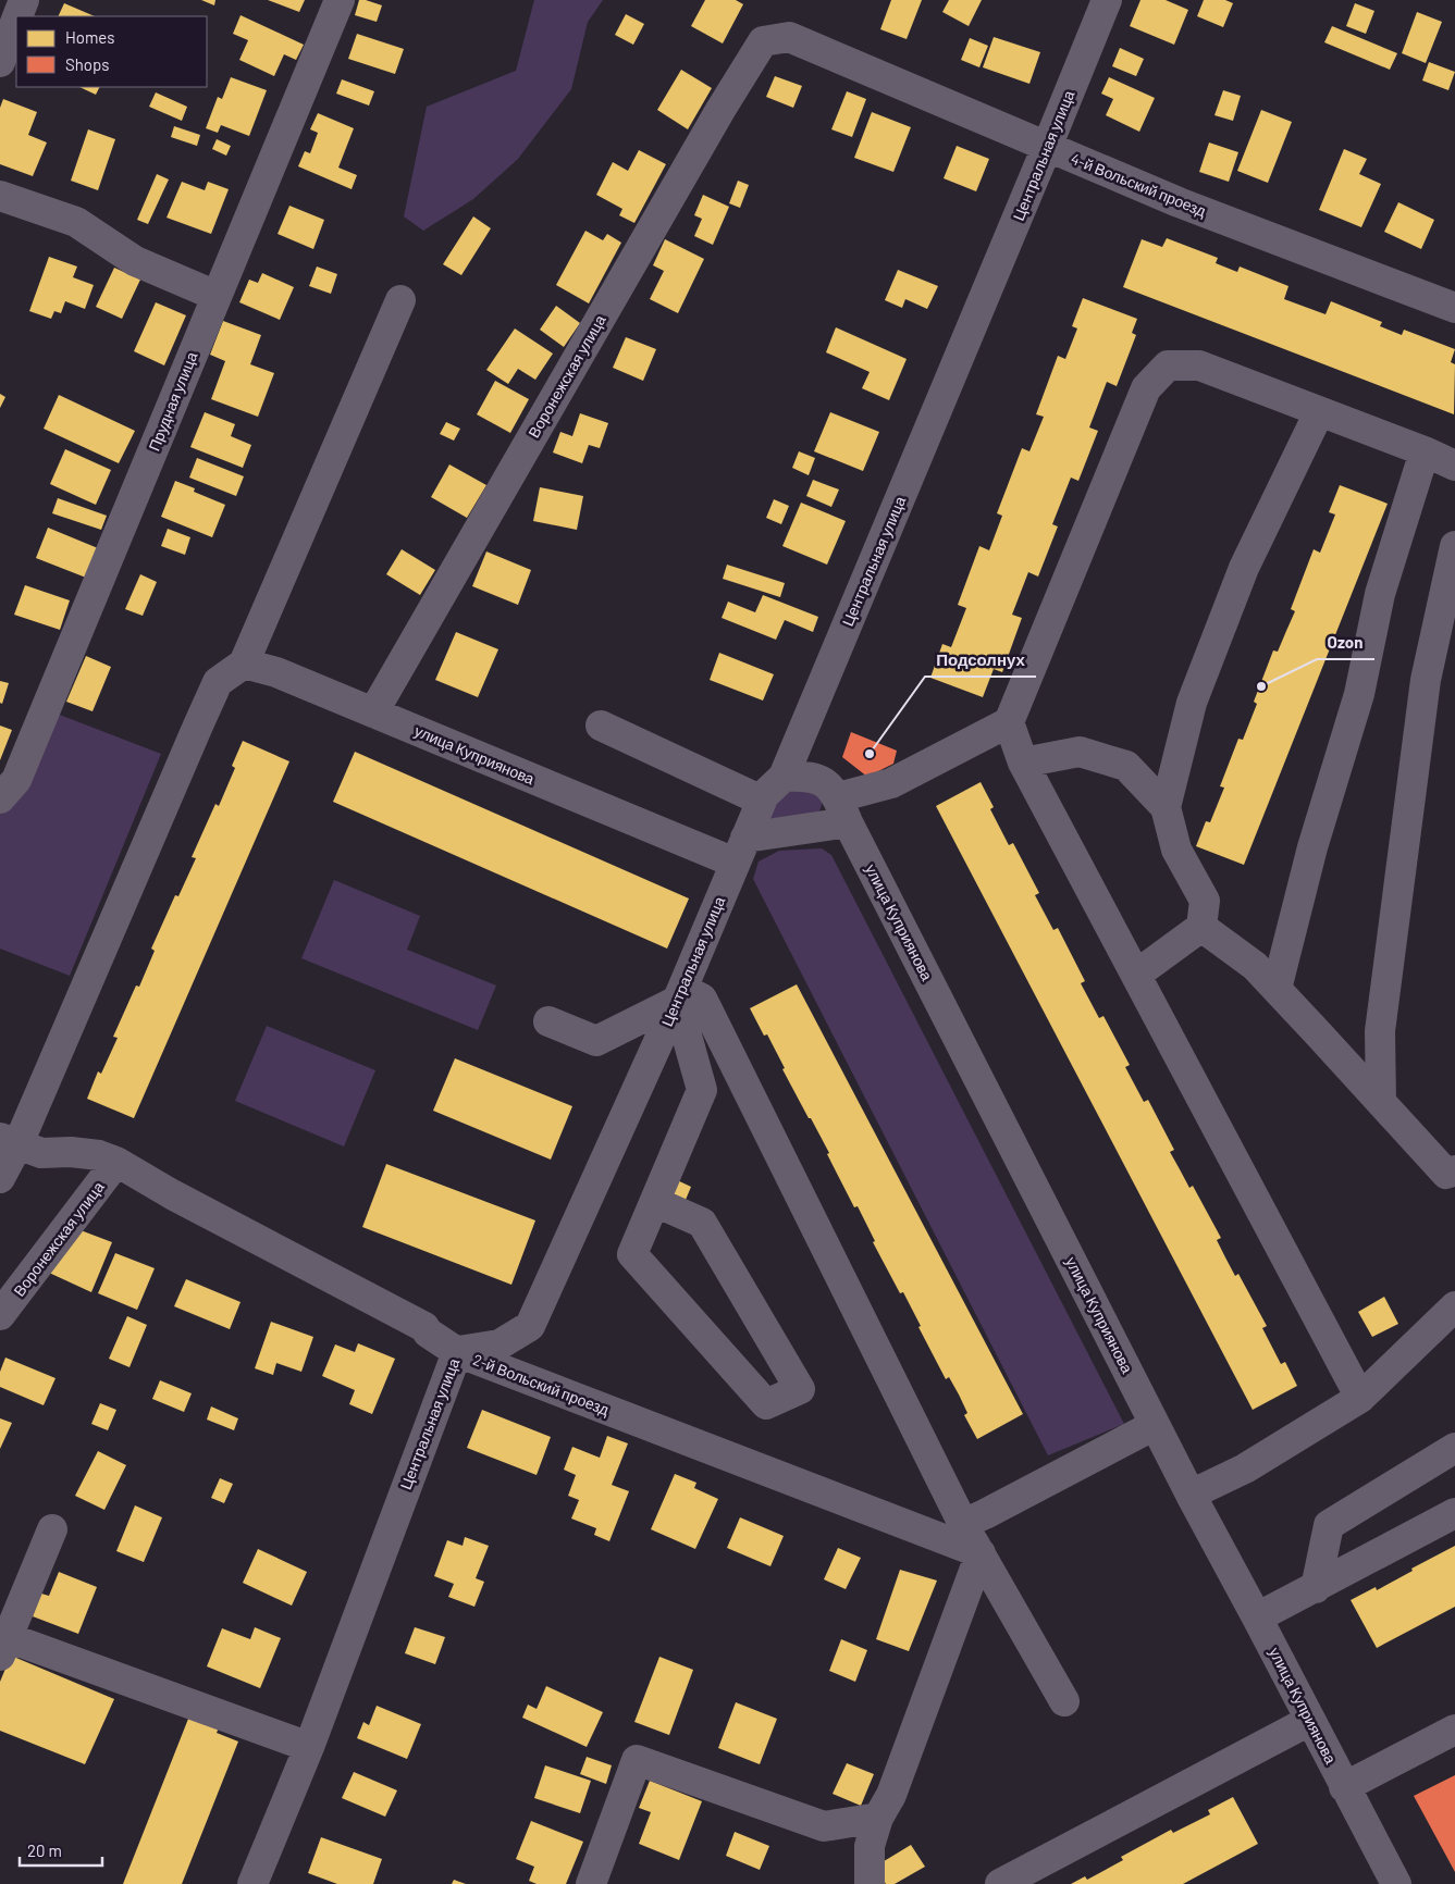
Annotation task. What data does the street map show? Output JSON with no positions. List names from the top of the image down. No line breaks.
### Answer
{"streets":{"street":["Центральная улица","4-й Вольский проезд","Воронежская улица","Прудная улица","улица Куприянова","2-й Вольский проезд"]},"crossings":[["Центральная улица","4-й Вольский проезд"],["Центральная улица","улица Куприянова"],["Центральная улица","2-й Вольский проезд"],["4-й Вольский проезд","Воронежская улица"],["Воронежская улица","улица Куприянова"],["Воронежская улица","2-й Вольский проезд"]],"places":["Ozon","Подсолнух"],"legend":["Homes","Shops"],"scale_bar":"20 m"}
